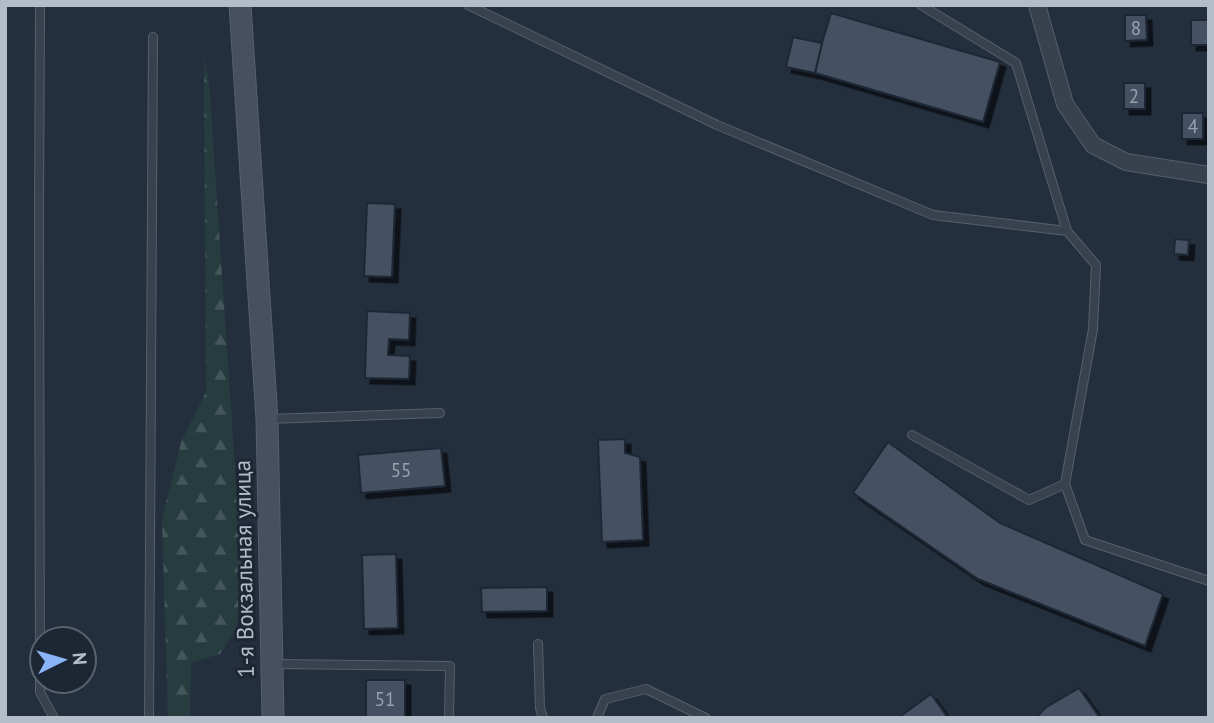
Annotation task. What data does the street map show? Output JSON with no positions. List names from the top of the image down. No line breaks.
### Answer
{"streets":{"main road":["1-я Вокзальная улица"]},"house_numbers":["8","2","4","55","51"],"north":"right"}
